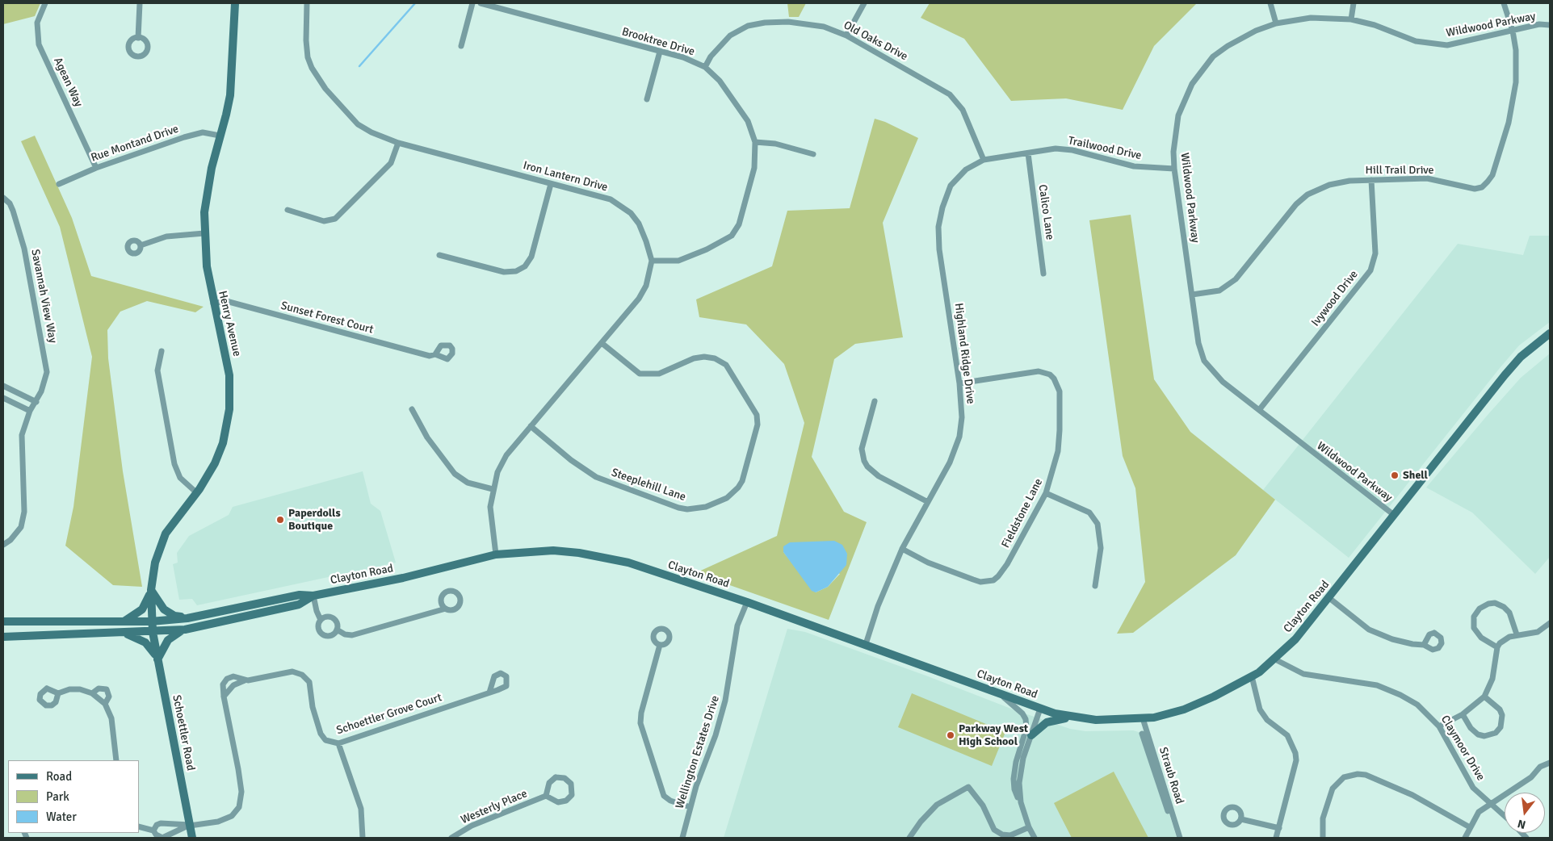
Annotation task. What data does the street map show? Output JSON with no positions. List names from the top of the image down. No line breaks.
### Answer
{"streets":{"main road":["Henry Avenue","Clayton Road","Schoettler Road"],"street":["Wildwood Parkway","Old Oaks Drive","Brooktree Drive","Agean Way","Rue Montand Drive","Trailwood Drive","Hill Trail Drive","Iron Lantern Drive","Calico Lane","Savannah View Way","Ivywood Drive","Sunset Forest Court","Highland Ridge Drive","Steeplehill Lane","Fieldstone Lane","Schoettler Grove Court","Claymoor Drive","Wellington Estates Drive","Straub Road","Westerly Place"]},"crossings":[["Wildwood Parkway","Trailwood Drive"],["Wildwood Parkway","Hill Trail Drive"],["Wildwood Parkway","Ivywood Drive"],["Wildwood Parkway","Clayton Road"],["Old Oaks Drive","Brooktree Drive"],["Old Oaks Drive","Trailwood Drive"],["Old Oaks Drive","Highland Ridge Drive"],["Brooktree Drive","Iron Lantern Drive"],["Agean Way","Rue Montand Drive"],["Rue Montand Drive","Henry Avenue"],["Trailwood Drive","Calico Lane"],["Trailwood Drive","Highland Ridge Drive"],["Hill Trail Drive","Ivywood Drive"],["Iron Lantern Drive","Steeplehill Lane"],["Iron Lantern Drive","Clayton Road"],["Sunset Forest Court","Henry Avenue"],["Henry Avenue","Clayton Road"],["Henry Avenue","Schoettler Road"],["Highland Ridge Drive","Fieldstone Lane"],["Highland Ridge Drive","Clayton Road"],["Clayton Road","Schoettler Road"],["Clayton Road","Claymoor Drive"],["Clayton Road","Wellington Estates Drive"],["Clayton Road","Straub Road"],["Schoettler Grove Court","Schoettler Road"]],"places":["Shell","Paperdolls Boutique","Parkway West High School"],"legend":["Road","Park","Water"],"north":"bottom"}
